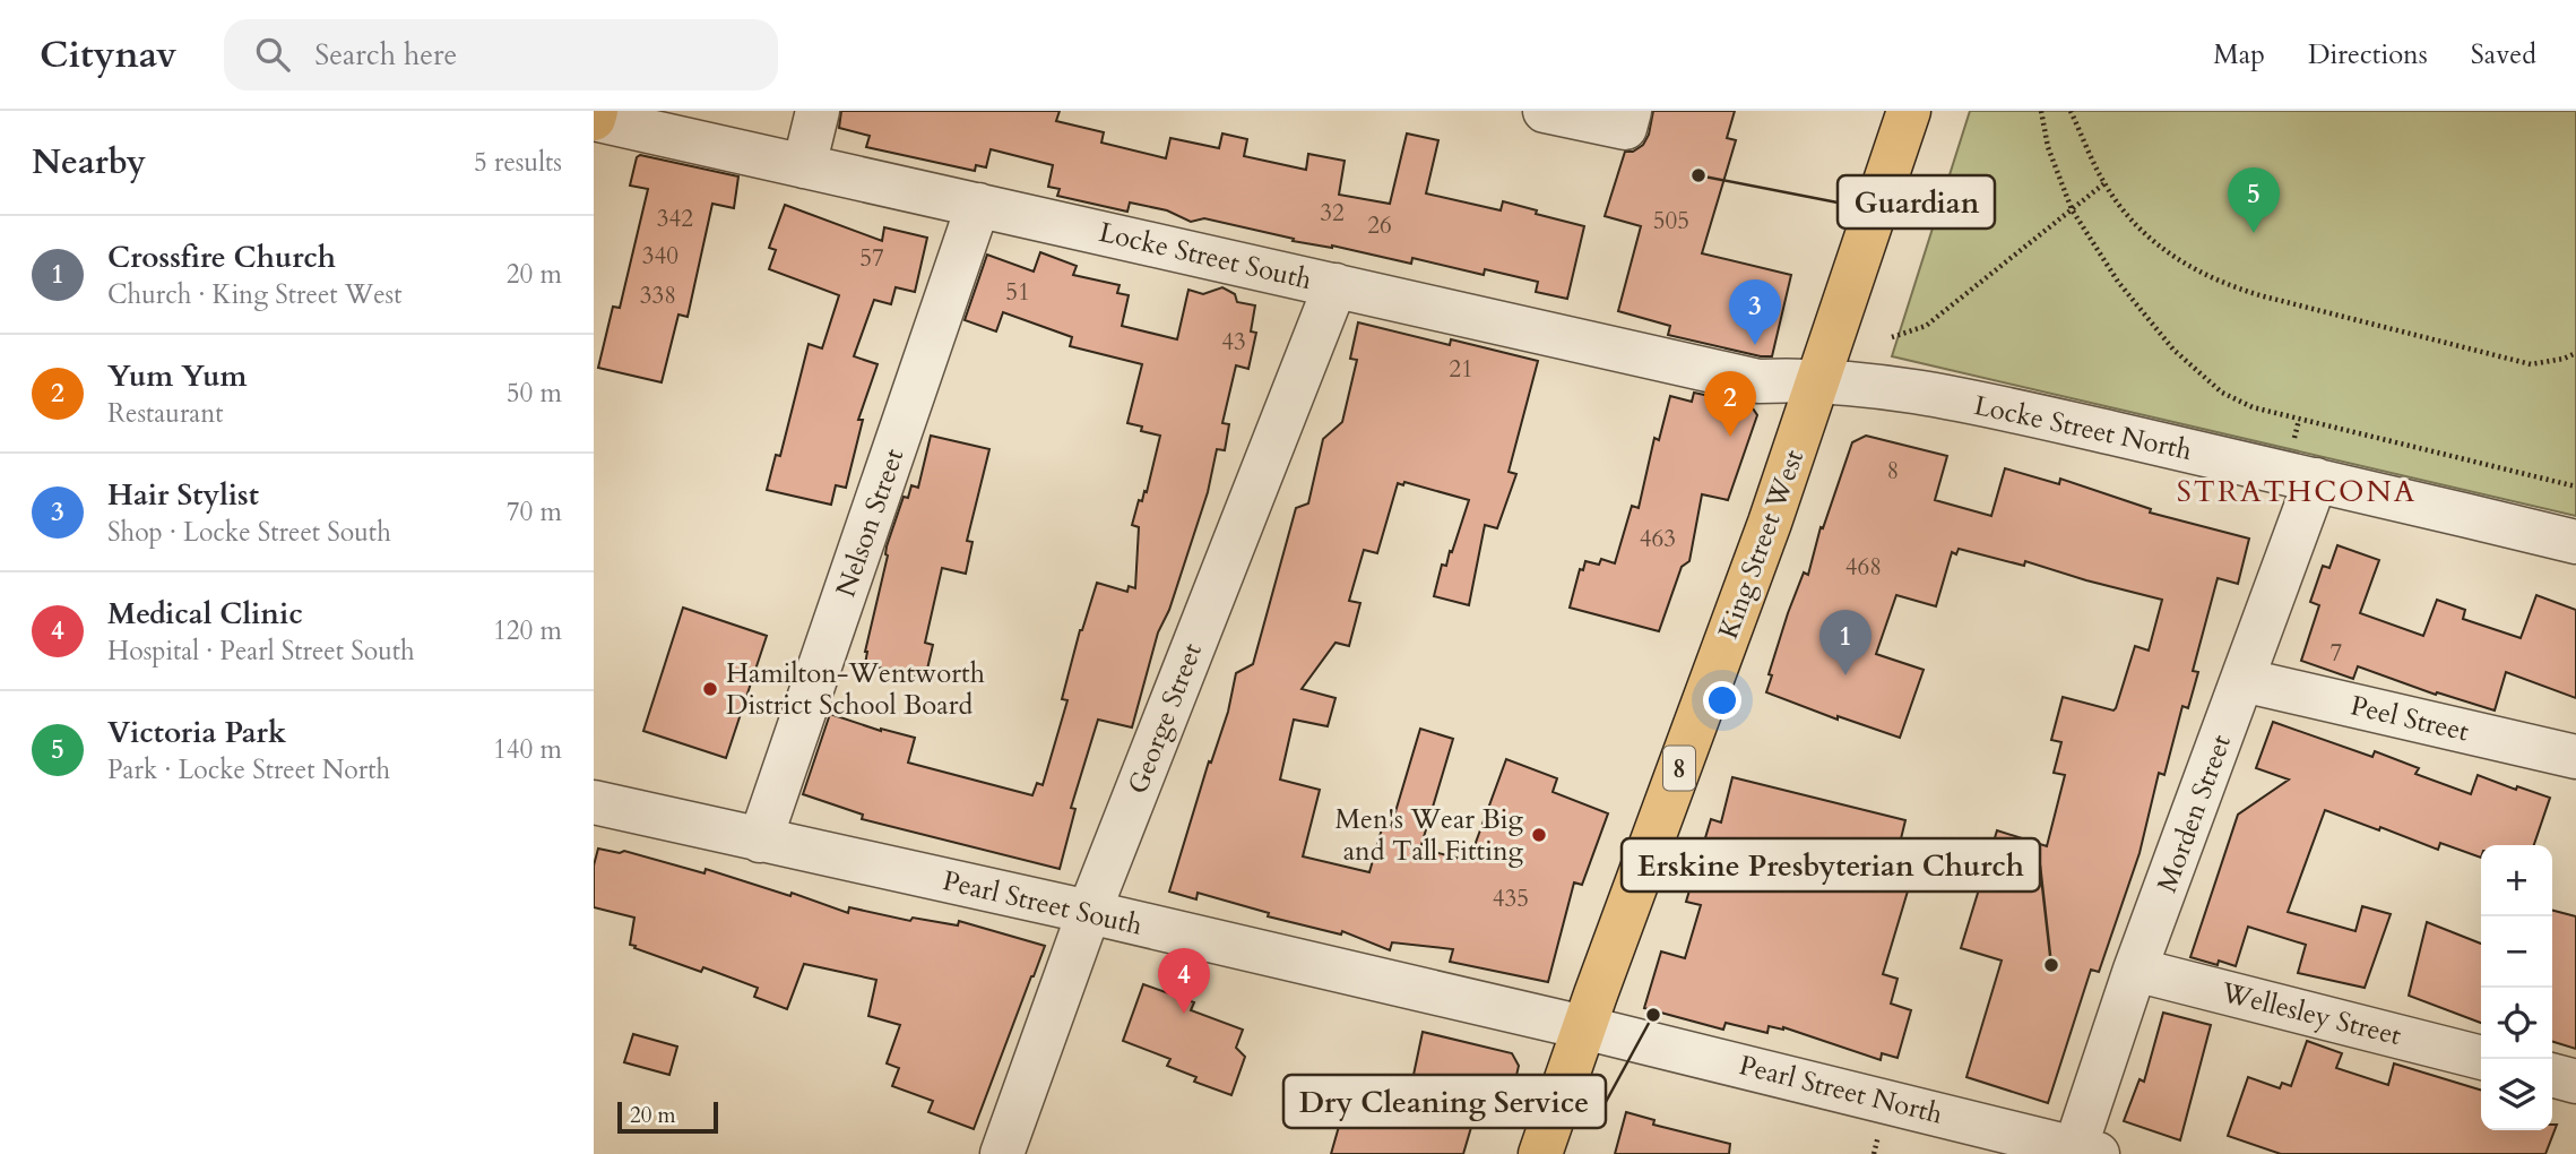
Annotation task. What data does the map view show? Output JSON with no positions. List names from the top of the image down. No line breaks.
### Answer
{"streets":{"main road":["King Street West","8"],"street":["Locke Street South","Locke Street North","Nelson Street","George Street","Peel Street","Morden Street","Pearl Street South","Wellesley Street","Pearl Street North"]},"crossings":[["Locke Street South","Locke Street North"],["Locke Street South","Nelson Street"],["Locke Street South","King Street West"],["Locke Street South","George Street"],["Locke Street North","King Street West"],["Locke Street North","Morden Street"],["Nelson Street","Pearl Street South"],["King Street West","Pearl Street South"],["King Street West","Pearl Street North"],["George Street","Pearl Street South"],["Peel Street","Morden Street"],["Morden Street","Wellesley Street"],["Morden Street","Pearl Street North"],["Pearl Street South","Pearl Street North"]],"districts":["STRATHCONA"],"places":["Guardian","Hamilton-Wentworth District School Board","Men's Wear Big and Tall Fitting","Erskine Presbyterian Church","Dry Cleaning Service"],"house_numbers":["32","342","505","26","340","57","51","338","43","21","8","463","468","7","435"],"scale_bar":"20 m","page":{"header":"Citynav","search":"Search here","nav":["Map","Directions","Saved"],"heading":["Nearby","5 results"],"pins":["5","3","2","1","4"],"list":[{"mark":"1","name":"Crossfire Church","note":"Church · King Street West","value":"20 m"},{"mark":"2","name":"Yum Yum","note":"Restaurant","value":"50 m"},{"mark":"3","name":"Hair Stylist","note":"Shop · Locke Street South","value":"70 m"},{"mark":"4","name":"Medical Clinic","note":"Hospital · Pearl Street South","value":"120 m"},{"mark":"5","name":"Victoria Park","note":"Park · Locke Street North","value":"140 m"}],"map_buttons":["+","−"],"scale":"20 m"}}
